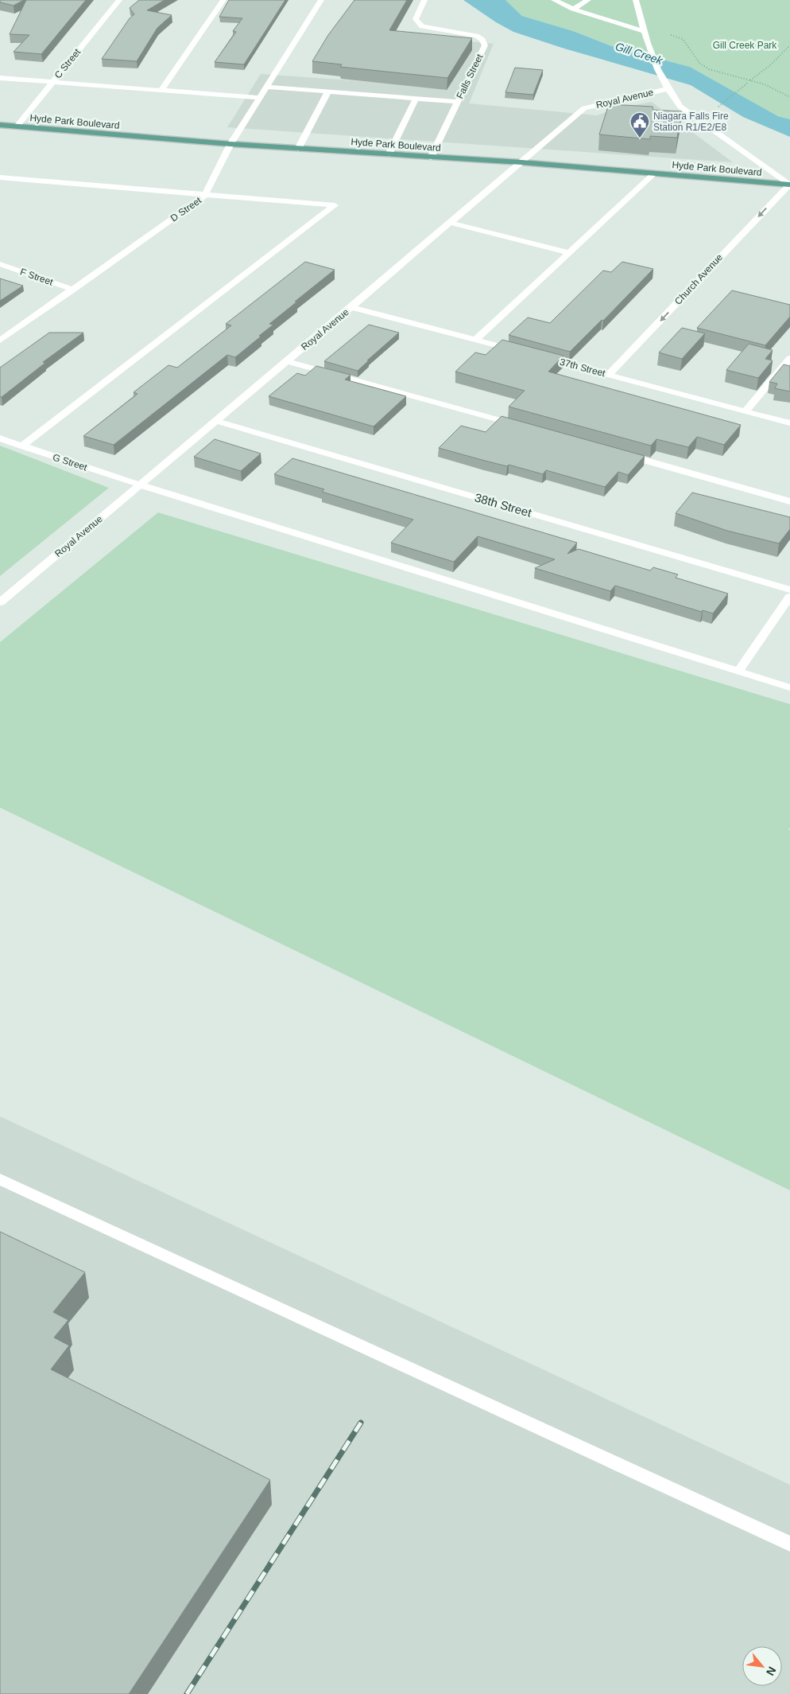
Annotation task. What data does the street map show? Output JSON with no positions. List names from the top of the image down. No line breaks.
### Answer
{"streets":{"main road":["Hyde Park Boulevard"],"street":["C Street","Falls Street","Royal Avenue","D Street","F Street","Church Avenue","37th Street","G Street","38th Street"]},"crossings":[["C Street","Hyde Park Boulevard"],["Falls Street","Hyde Park Boulevard"],["Royal Avenue","Hyde Park Boulevard"],["Royal Avenue","G Street"],["Royal Avenue","38th Street"],["Hyde Park Boulevard","D Street"],["Hyde Park Boulevard","Church Avenue"],["D Street","F Street"],["Church Avenue","37th Street"]],"one_way":["Church Avenue"],"water":["Gill Creek"],"parks":["Gill Creek Park"],"places":{"public building":["Niagara Falls Fire Station R1/E2/E8"]},"north":"bottom right"}
